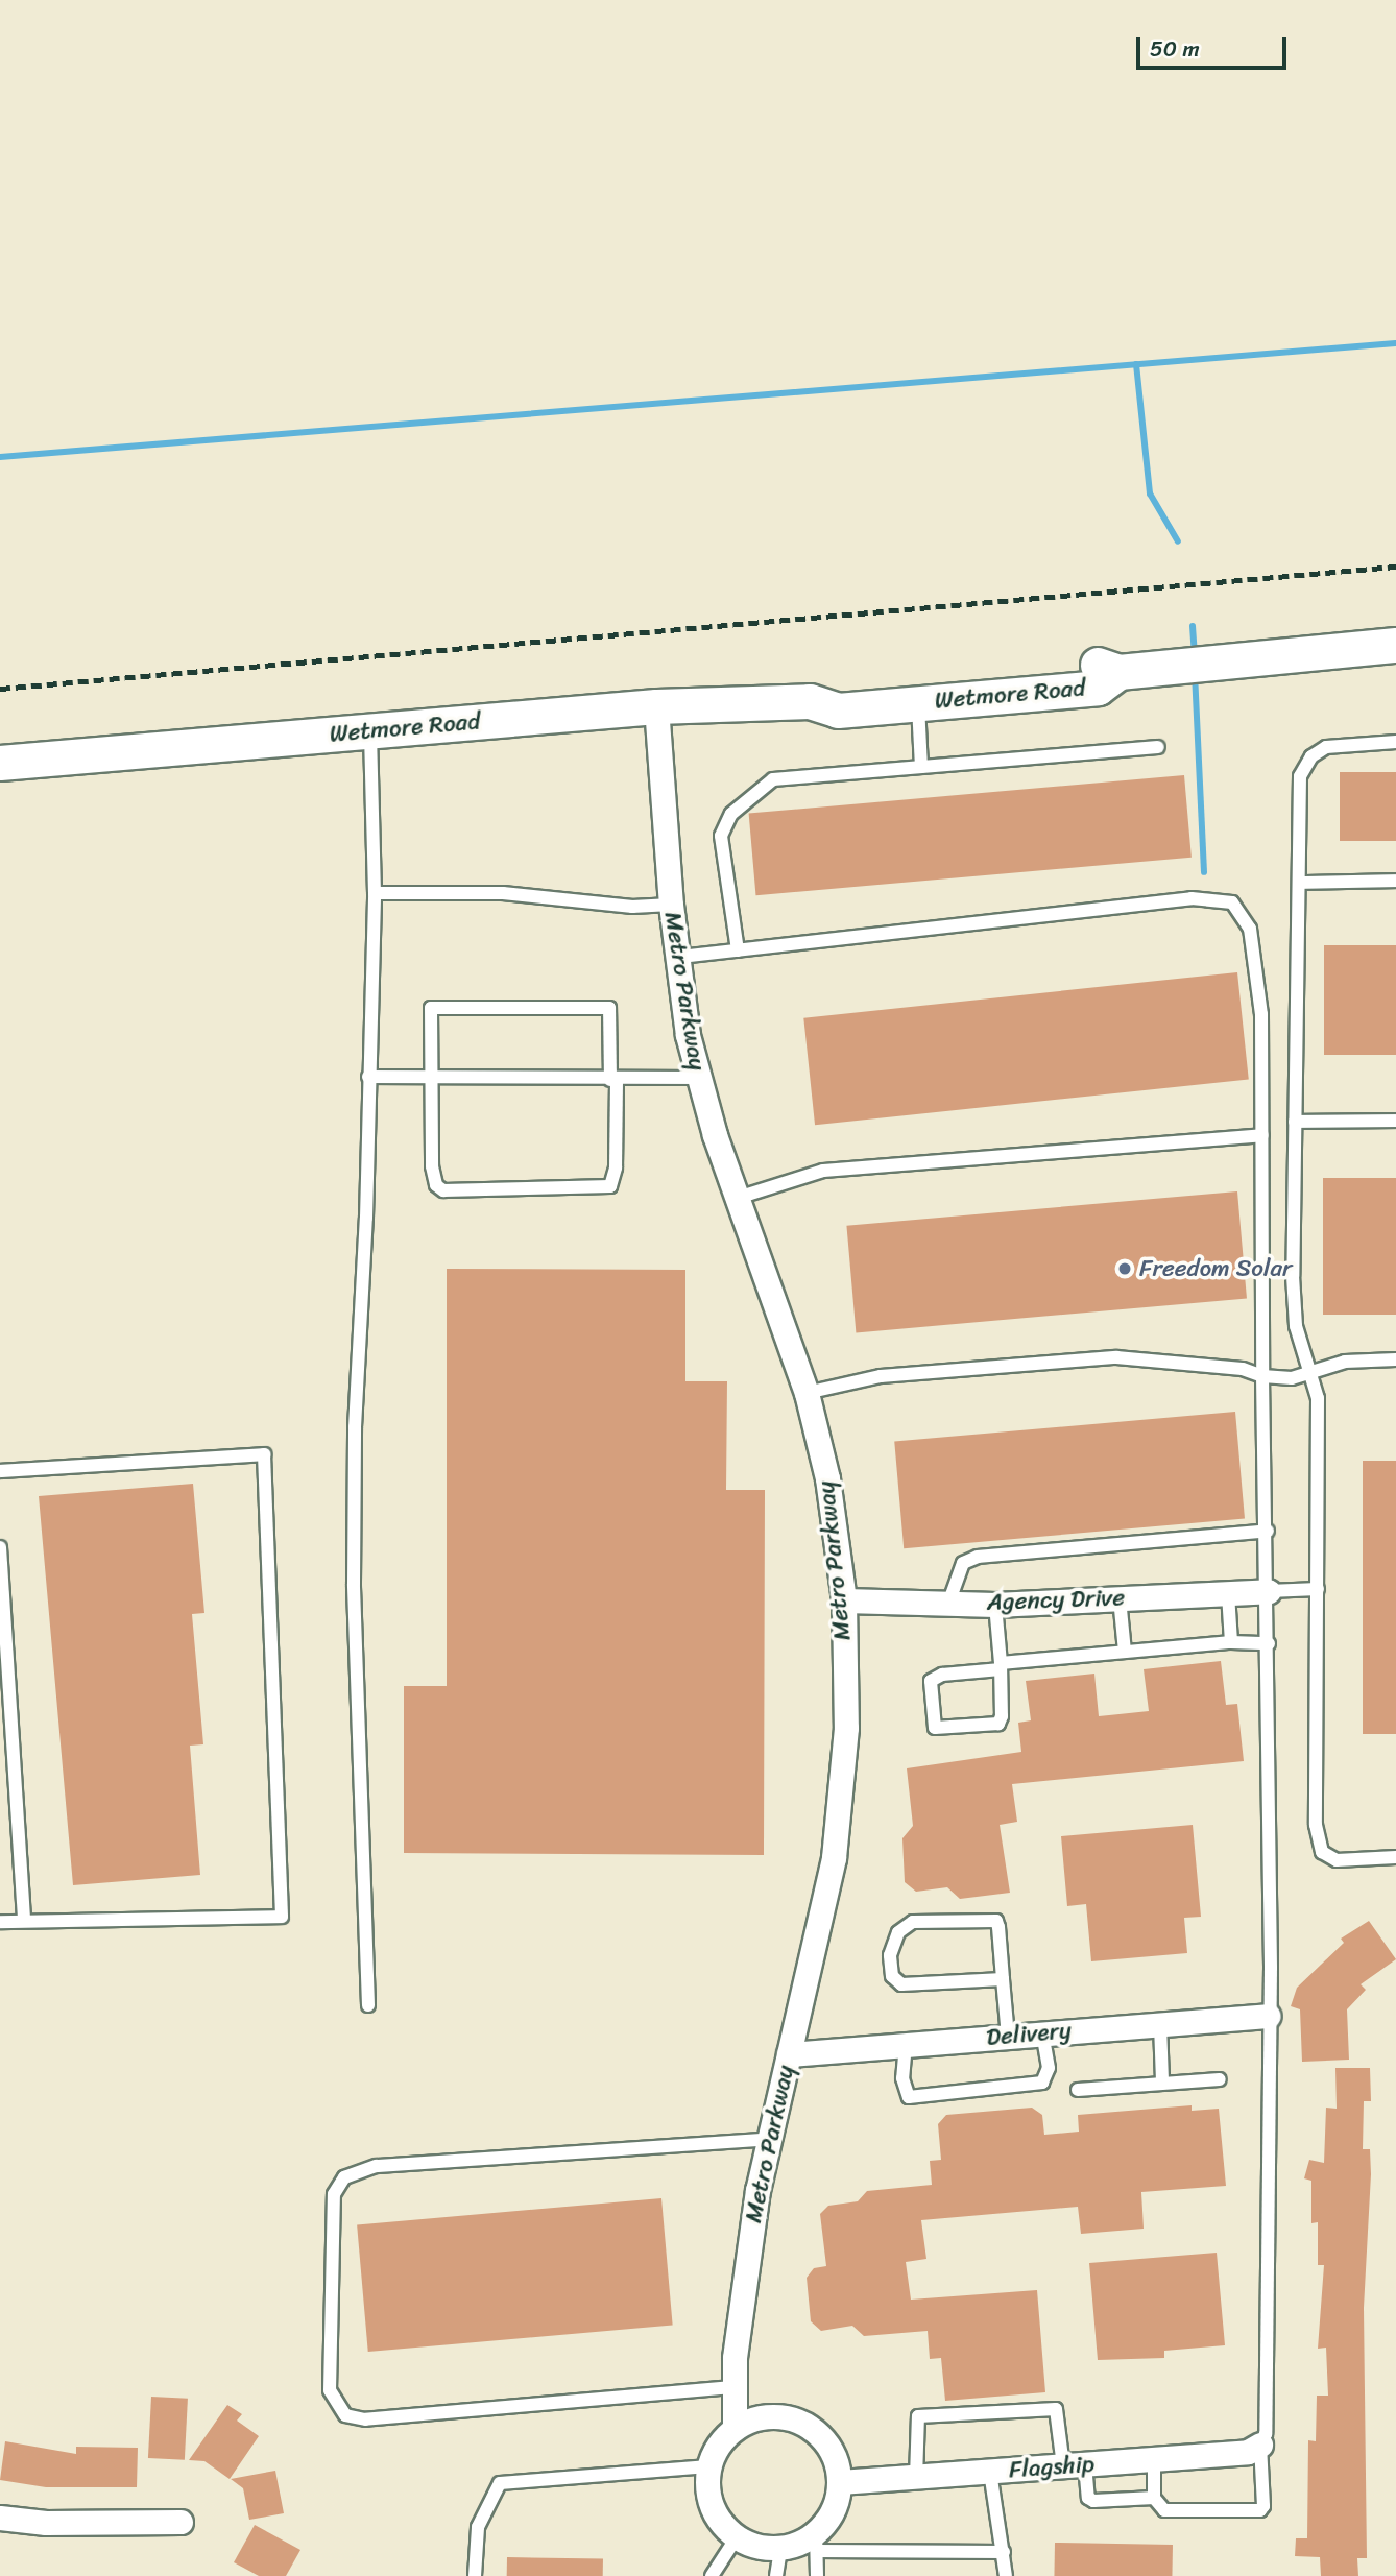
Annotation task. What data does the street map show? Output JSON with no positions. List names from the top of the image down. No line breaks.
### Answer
{"streets":{"main road":["Wetmore Road"],"street":["Metro Parkway","Agency Drive","Delivery","Flagship"]},"crossings":[["Wetmore Road","Metro Parkway"],["Metro Parkway","Agency Drive"],["Metro Parkway","Delivery"],["Metro Parkway","Flagship"]],"places":["Freedom Solar"],"scale_bar":"50 m"}
